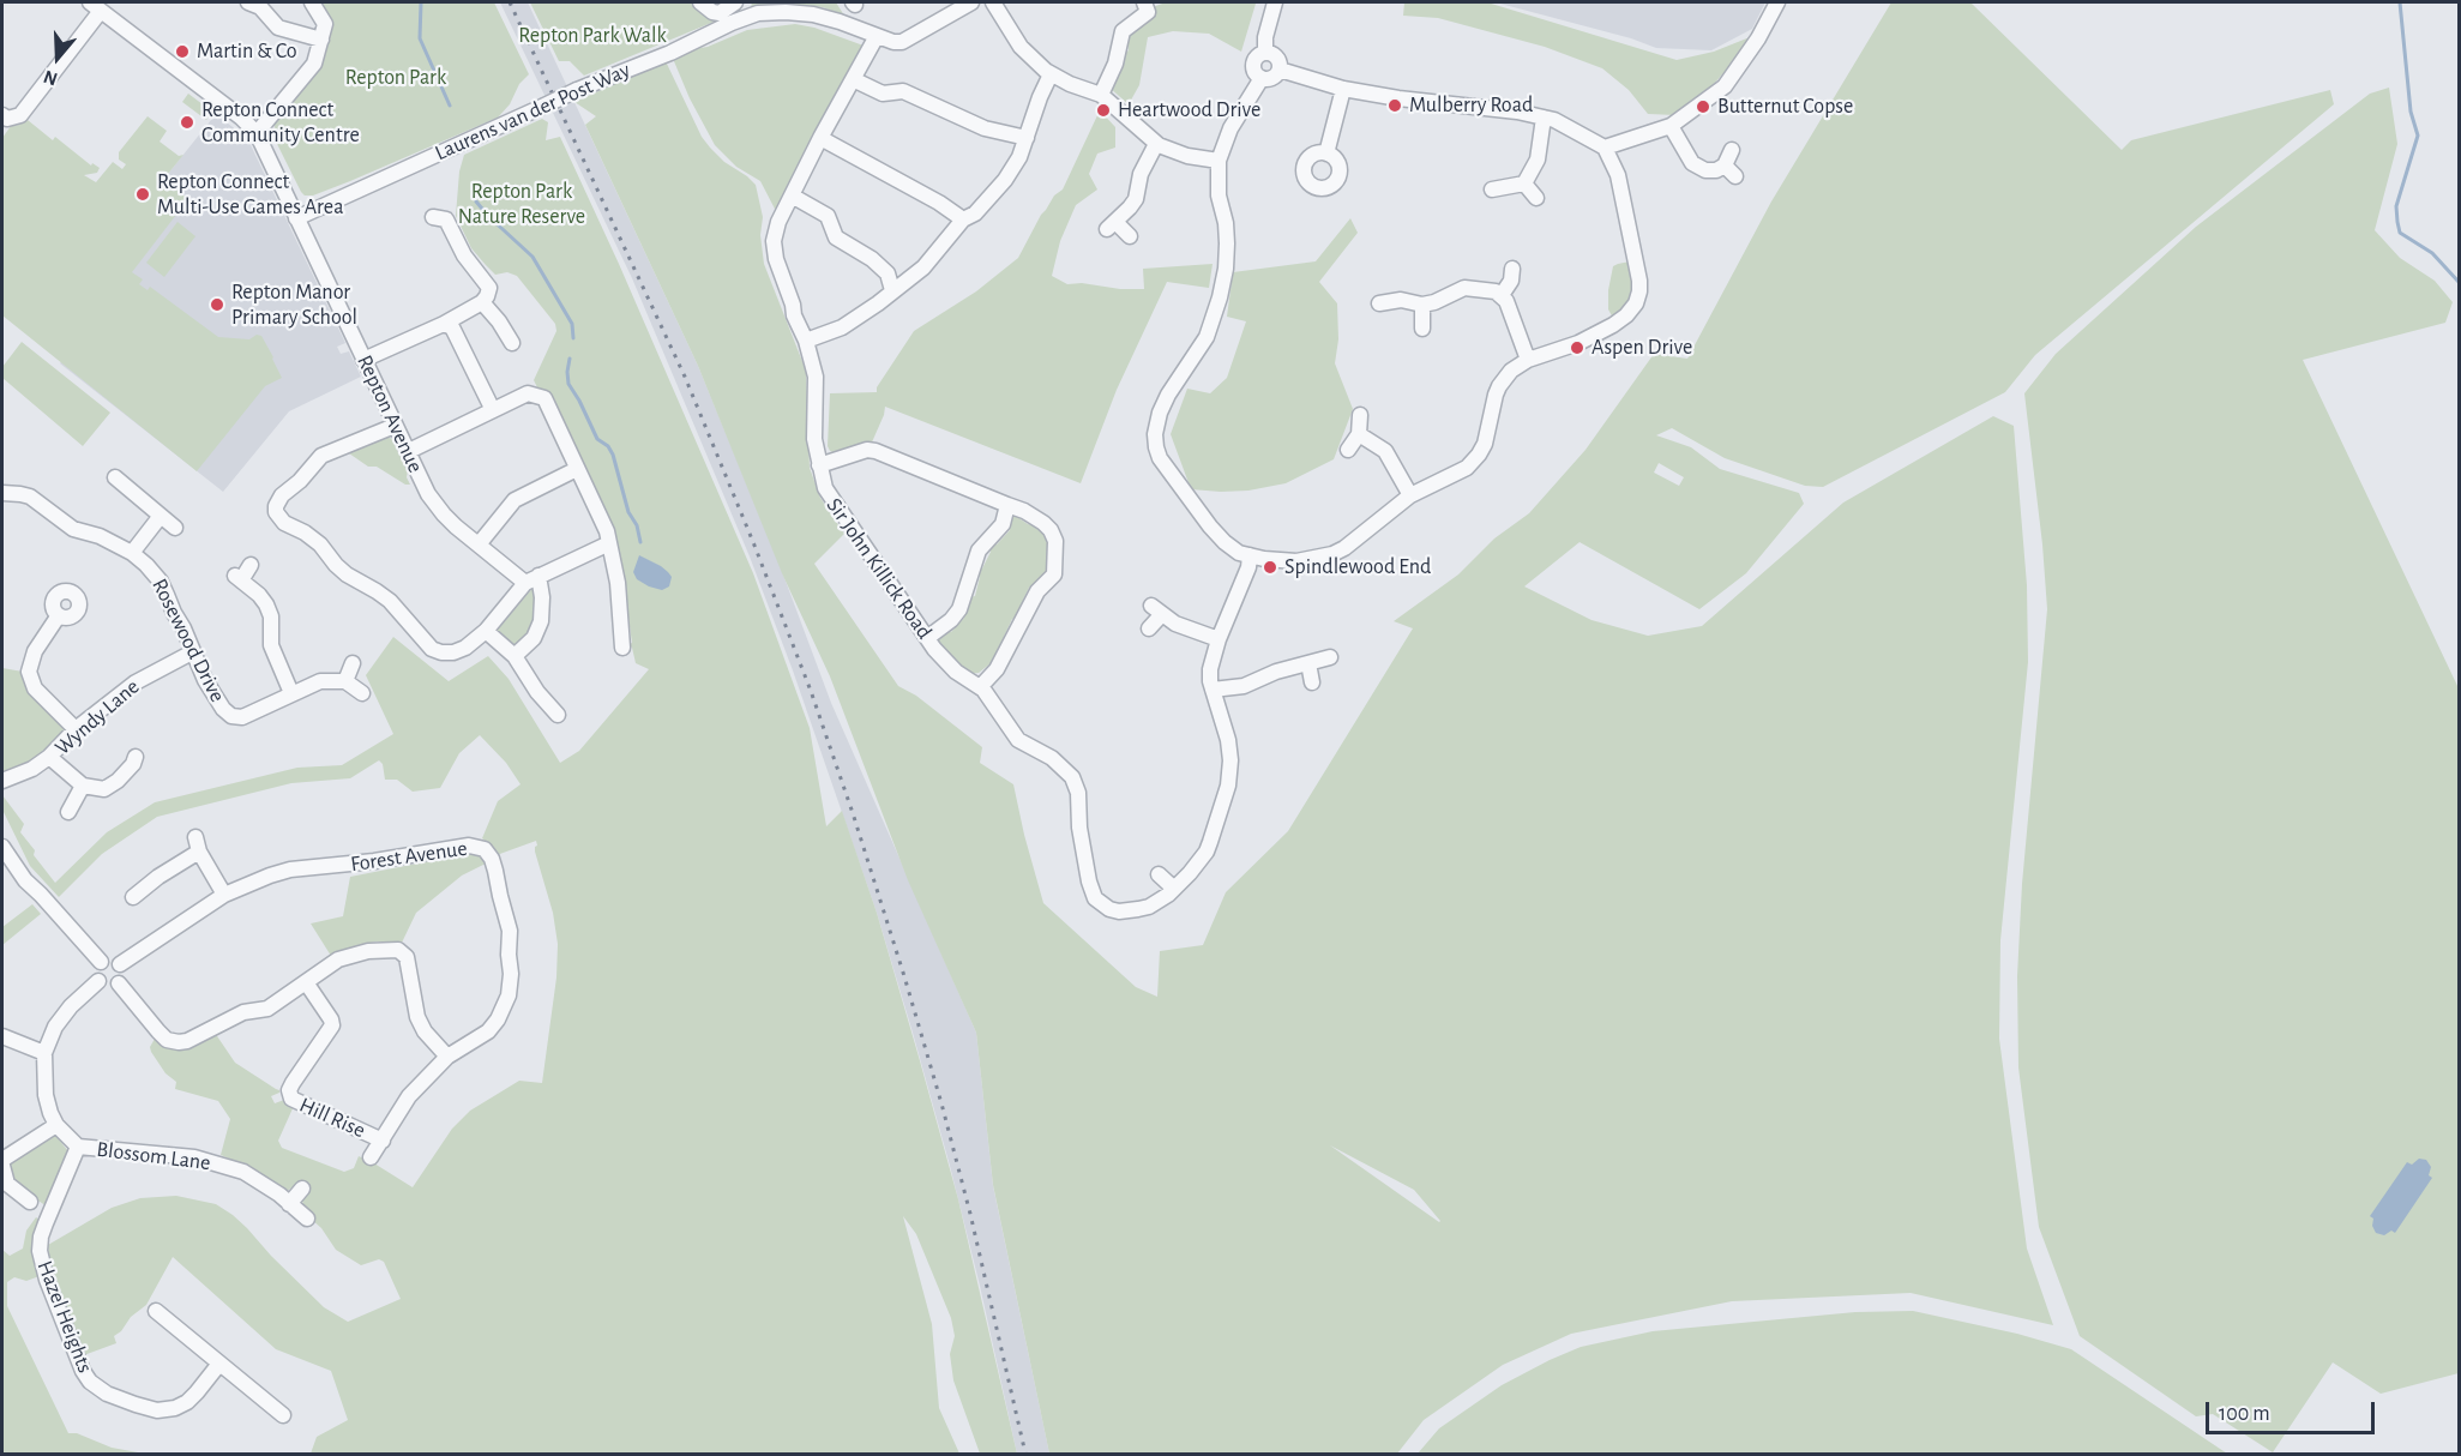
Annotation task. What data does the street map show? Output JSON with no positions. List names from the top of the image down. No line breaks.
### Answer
{"streets":{"street":["Laurens van der Post Way","Repton Avenue","Sir John Killick Road","Rosewood Drive","Wyndy Lane","Forest Avenue","Hill Rise","Blossom Lane","Hazel Heights"]},"crossings":[["Laurens van der Post Way","Repton Avenue"],["Laurens van der Post Way","Sir John Killick Road"],["Rosewood Drive","Wyndy Lane"],["Forest Avenue","Hill Rise"],["Forest Avenue","Blossom Lane"],["Blossom Lane","Hazel Heights"]],"parks":["Repton Park Walk","Repton Park","Repton Park Nature Reserve"],"places":["Martin & Co","Mulberry Road","Butternut Copse","Heartwood Drive","Repton Connect Community Centre","Repton Connect Multi-Use Games Area","Repton Manor Primary School","Aspen Drive","Spindlewood End"],"scale_bar":"100 m","north":"bottom"}
